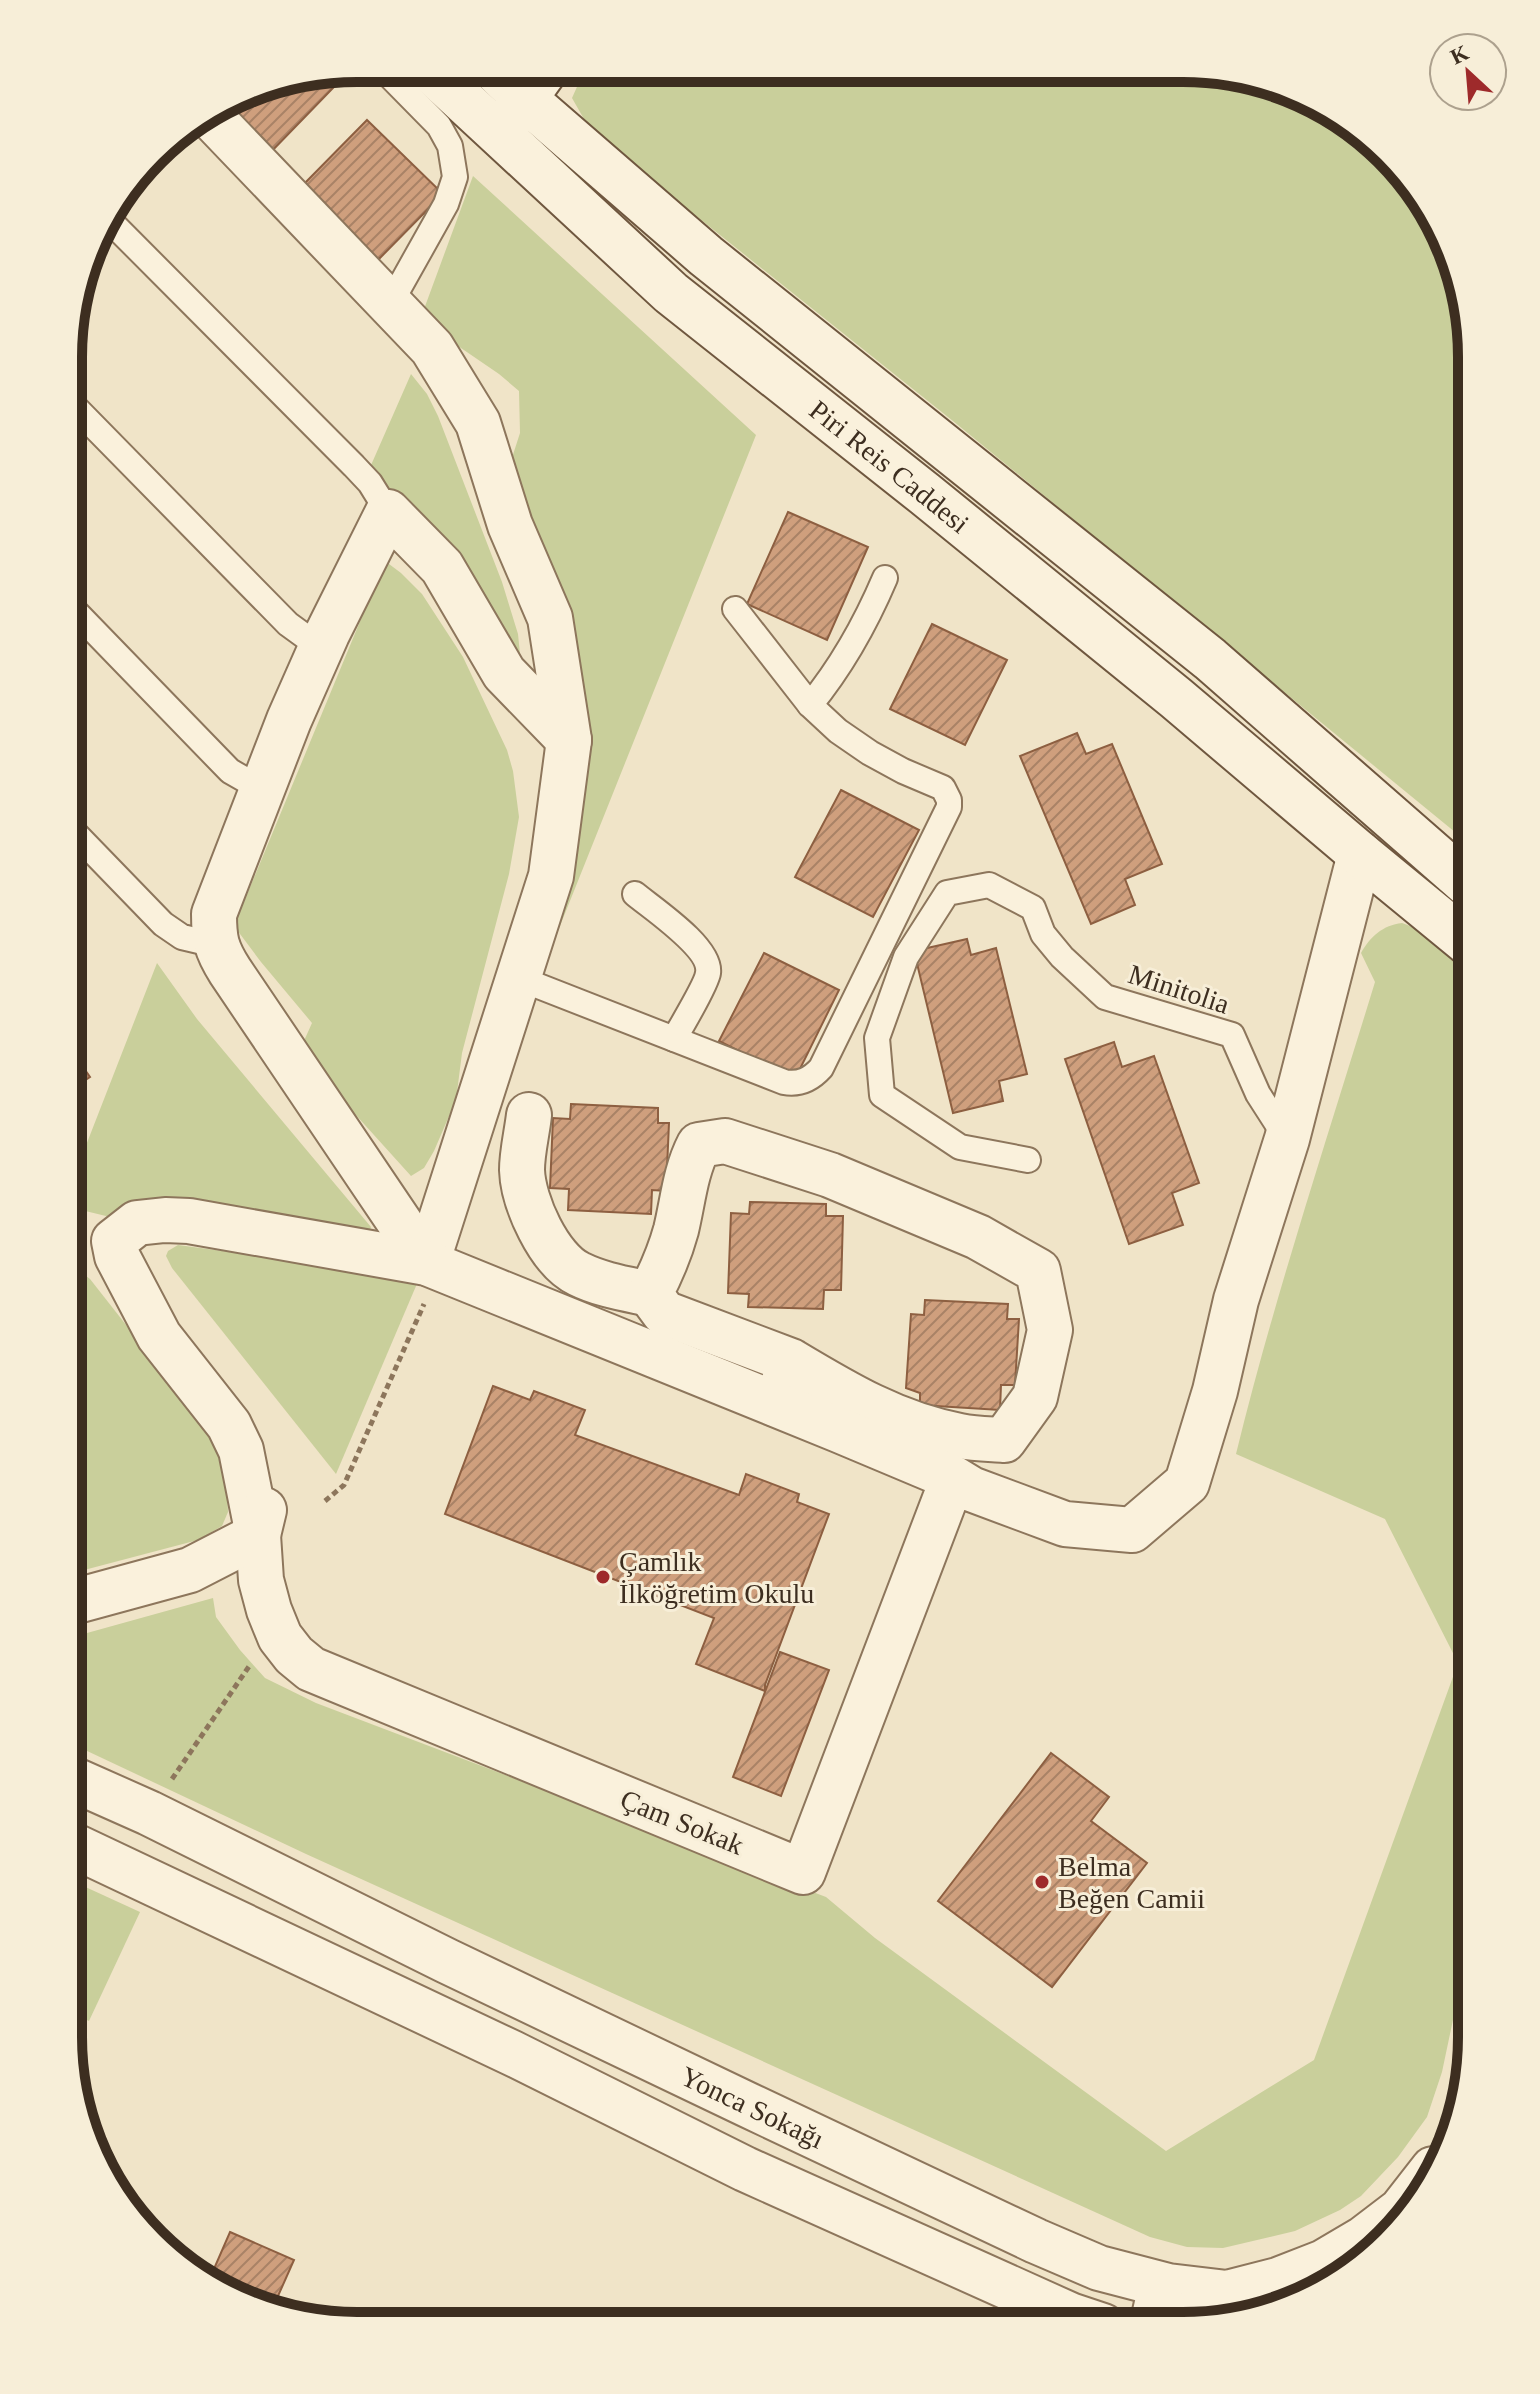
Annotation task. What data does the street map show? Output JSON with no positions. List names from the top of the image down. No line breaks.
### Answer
{"streets":{"street":["Piri Reis Caddesi","Çam Sokak","Yonca Sokağı"],"lane":["Minitolia"]},"places":["Çamlık İlköğretim Okulu","Belma Beğen Camii"],"north":"top left"}
